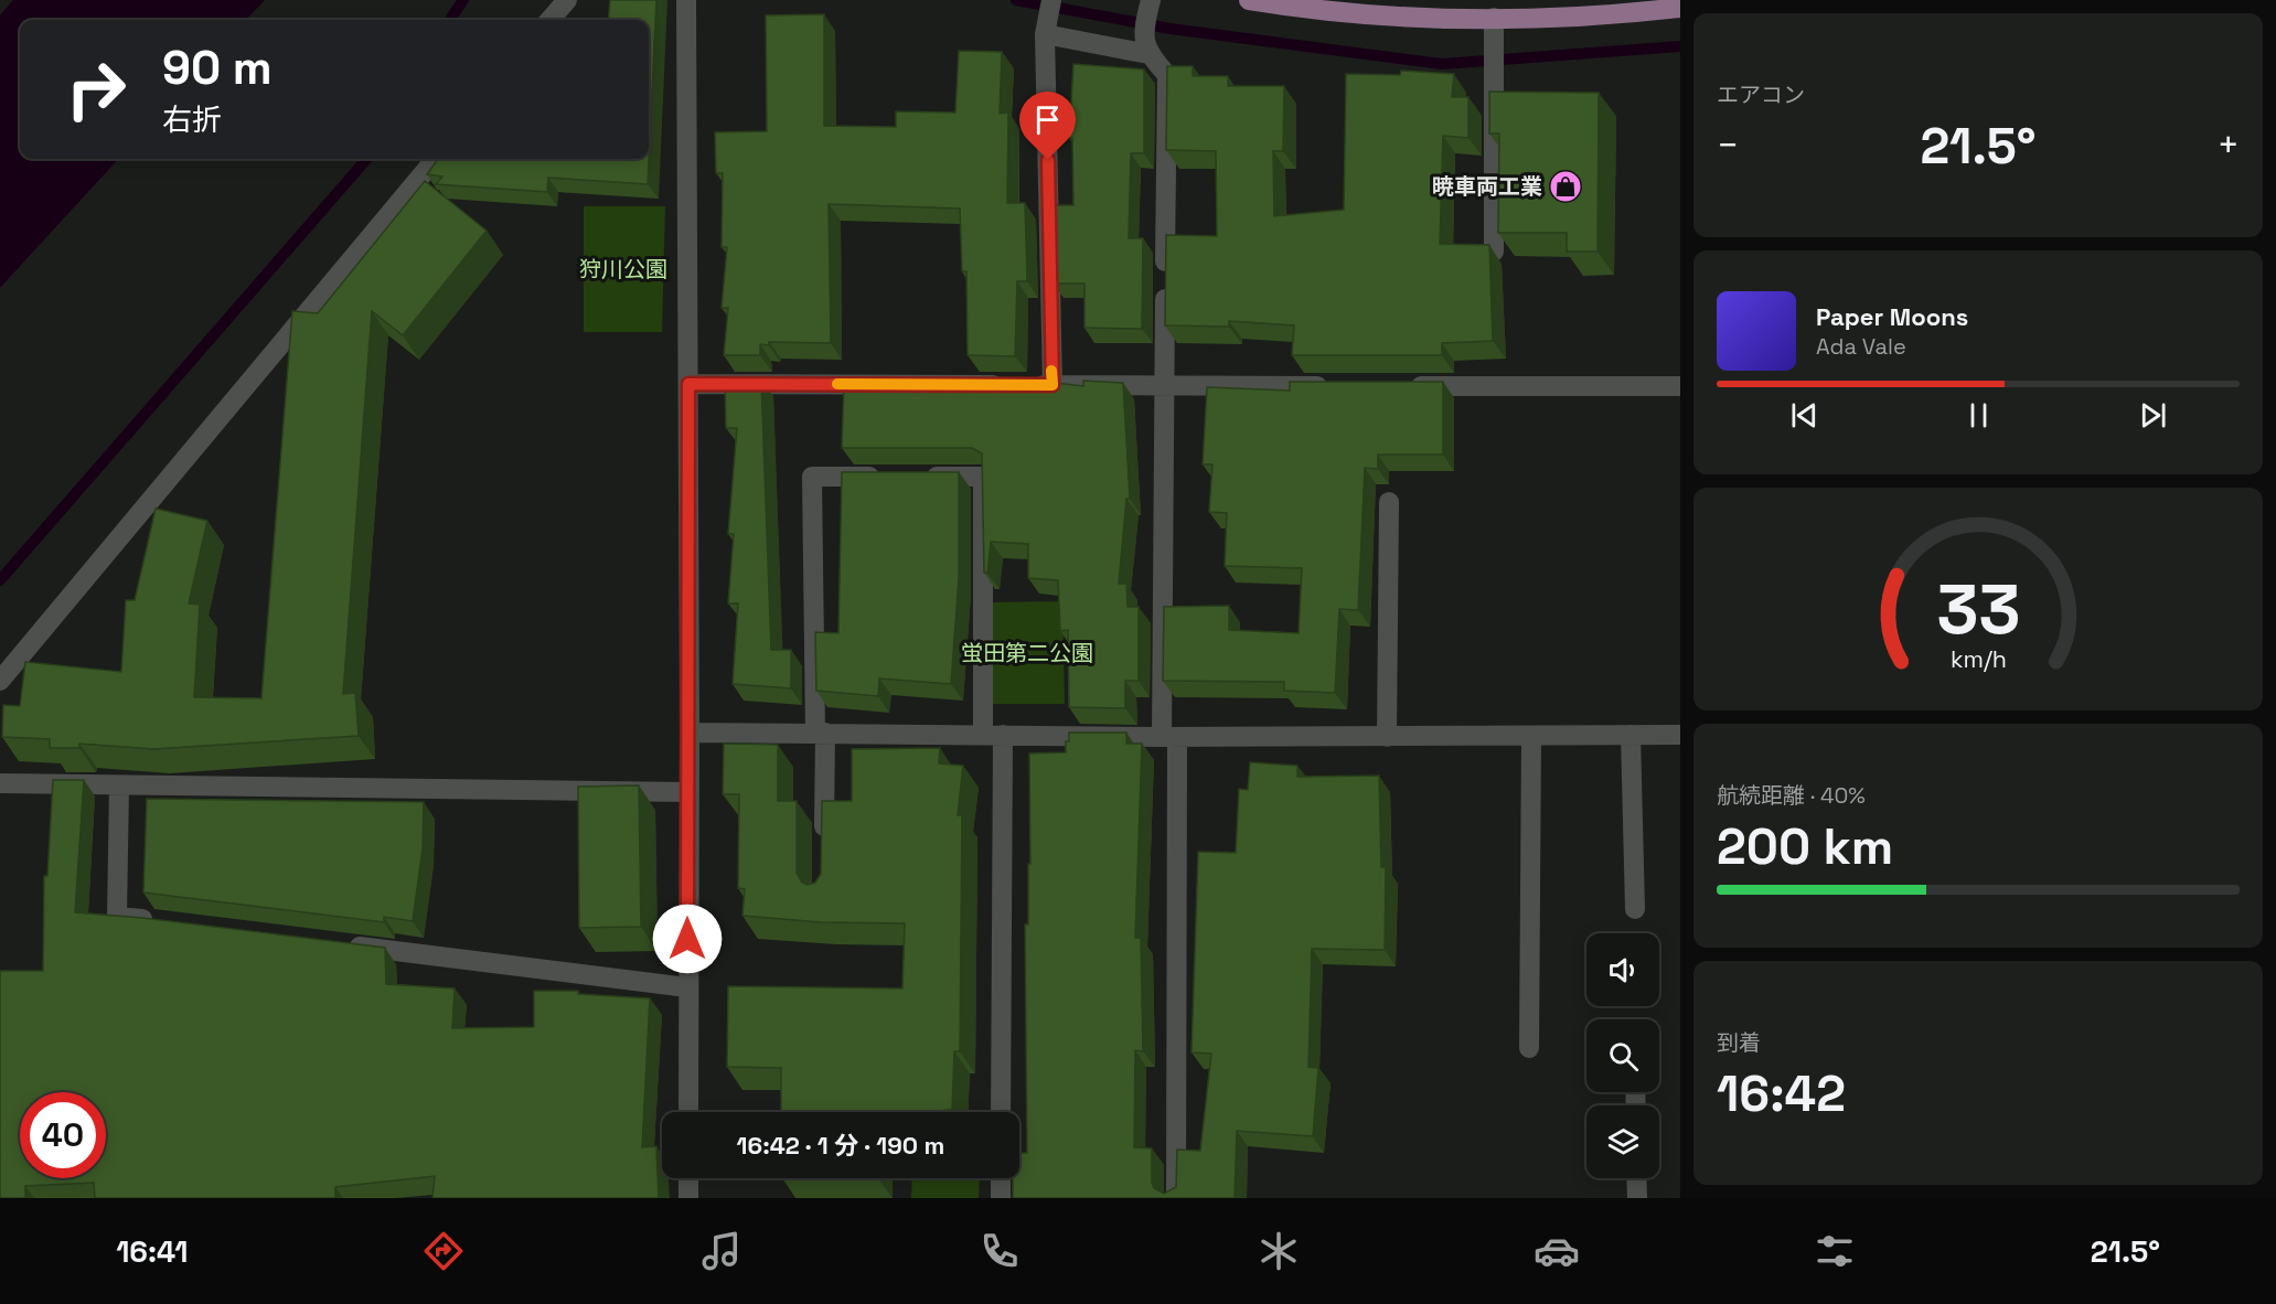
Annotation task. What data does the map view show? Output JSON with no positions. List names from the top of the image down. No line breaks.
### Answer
{"parks":["狩川公園","蛍田第二公園"],"places":{"shop":["暁車両工業"]},"page":{"tile":["エアコン",["航続距離 · 40%","200 km"],["到着","16:42"]],"turn":["90 m","右折"],"heat":["−","21.5°","+"],"song":["Paper Moons","Ada Vale"],"limit":"40","trip":"16:42 · 1 分 · 190 m","tabs":["16:41","21.5°"],"gauge":["33","km/h"]}}
